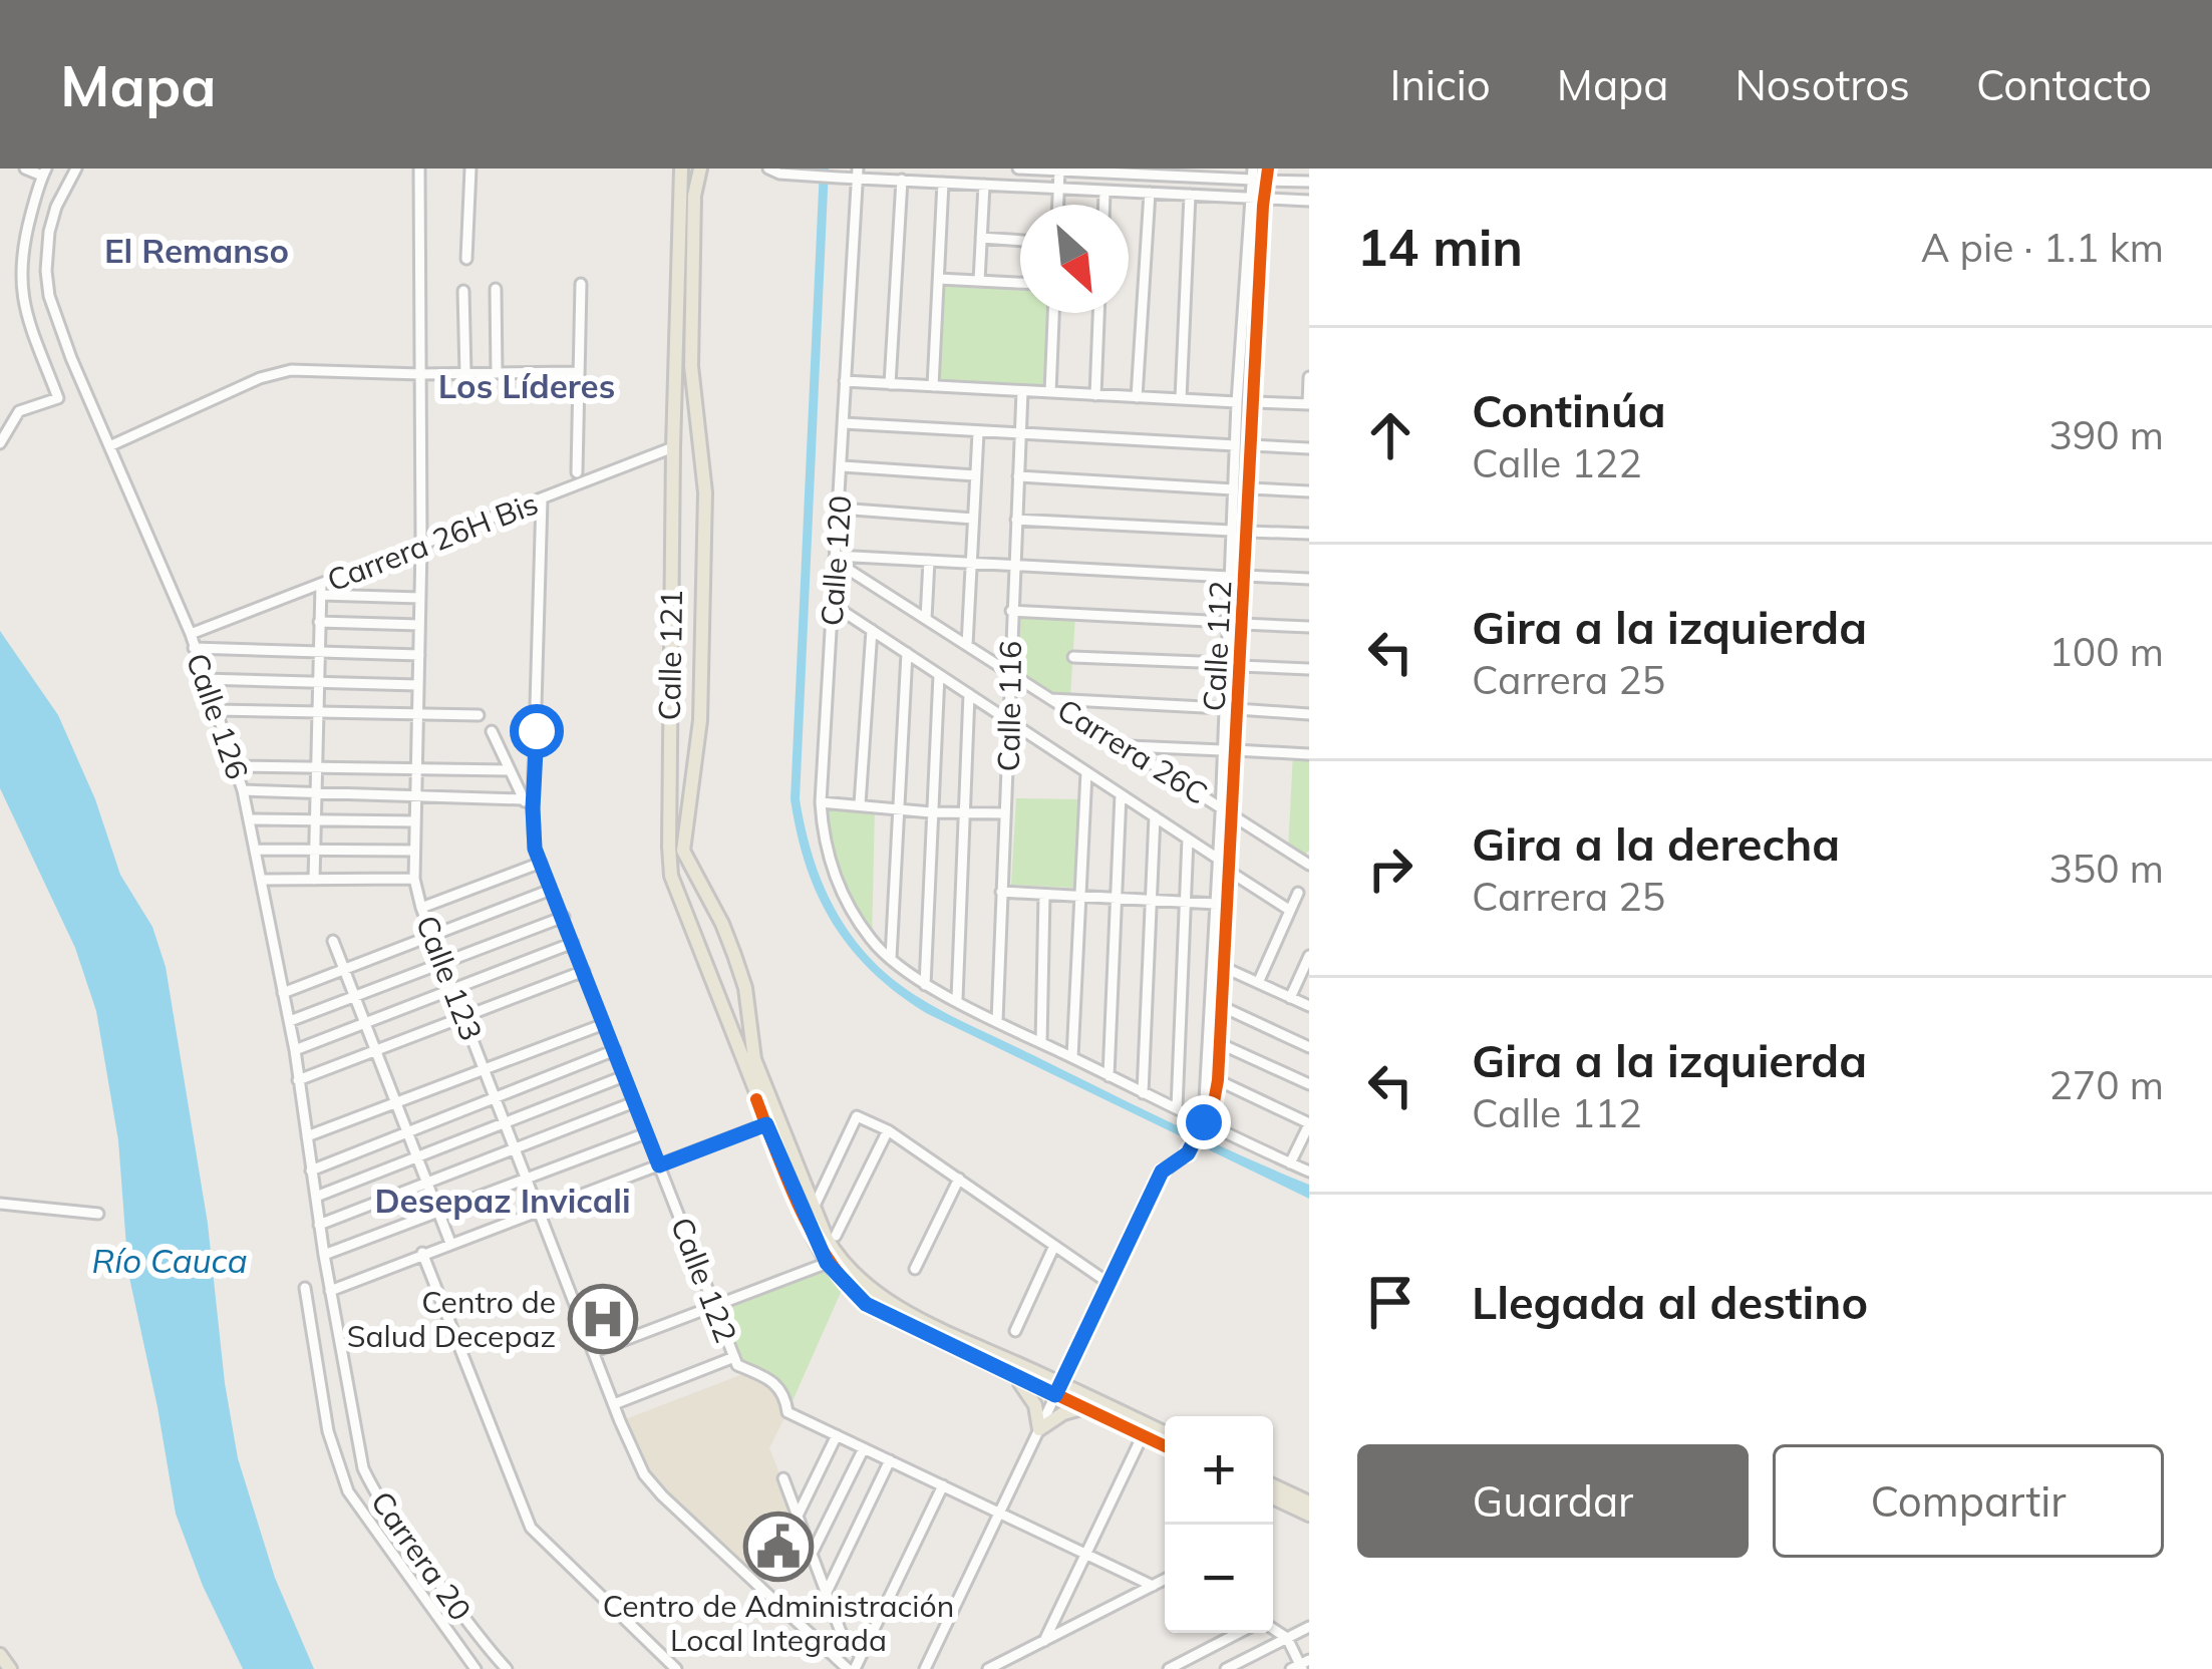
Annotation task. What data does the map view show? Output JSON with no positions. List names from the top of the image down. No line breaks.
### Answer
{"streets":{"main road":["Calle 121"],"street":["Carrera 26H Bis","Calle 120","Calle 112","Calle 116","Calle 126","Carrera 26C","Calle 123","Calle 122","Carrera 20"]},"crossings":[["Carrera 26H Bis","Calle 121"],["Carrera 26H Bis","Calle 126"],["Carrera 26H Bis","Calle 123"],["Carrera 26H Bis","Calle 122"],["Calle 120","Carrera 26C"],["Calle 112","Carrera 26C"],["Calle 116","Carrera 26C"],["Calle 126","Carrera 20"]],"districts":["El Remanso","Los Líderes","Desepaz Invicali"],"water":["Río Cauca"],"places":{"hospital":["Centro de Salud Decepaz"],"public building":["Centro de Administración Local Integrada"]},"north":"bottom right","page":{"header":"Mapa","nav":["Inicio","Mapa","Nosotros","Contacto"],"heading":["14 min","A pie · 1.1 km"],"list":[["Continúa","Calle 122","390 m"],["Gira a la izquierda","Carrera 25","100 m"],["Gira a la derecha","Carrera 25","350 m"],["Gira a la izquierda","Calle 112","270 m"],"Llegada al destino"],"buttons":["Guardar","Compartir"],"map_buttons":["+","−"]}}
